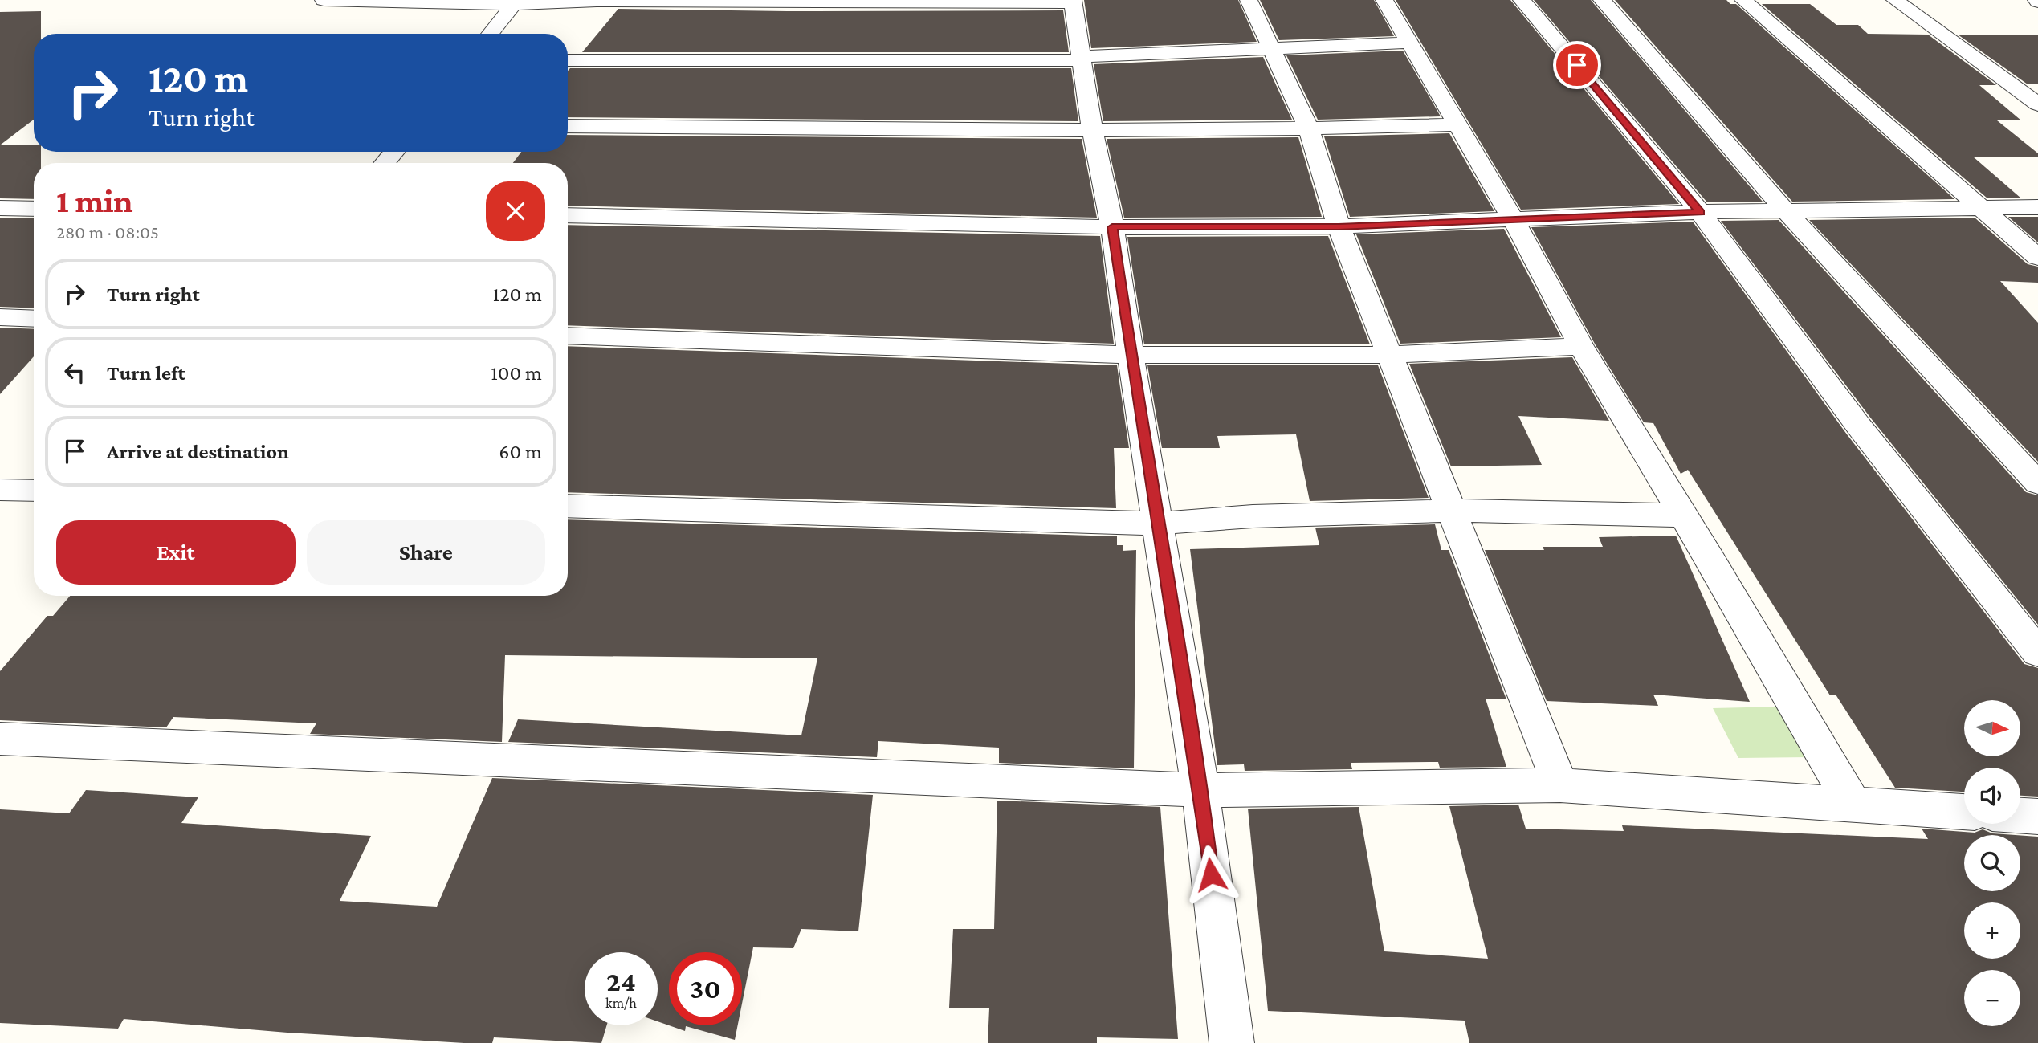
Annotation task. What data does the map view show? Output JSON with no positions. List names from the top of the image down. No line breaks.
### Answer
{"north":"right","page":{"turn":["120 m","Turn right"],"heading":["1 min","280 m · 08:05"],"list":[{"name":"Turn right","value":"120 m"},{"name":"Turn left","value":"100 m"},{"name":"Arrive at destination","value":"60 m"}],"buttons":["Exit","Share"],"map_buttons":["+","−"],"speed":"24 km/h","limit":"30"}}
